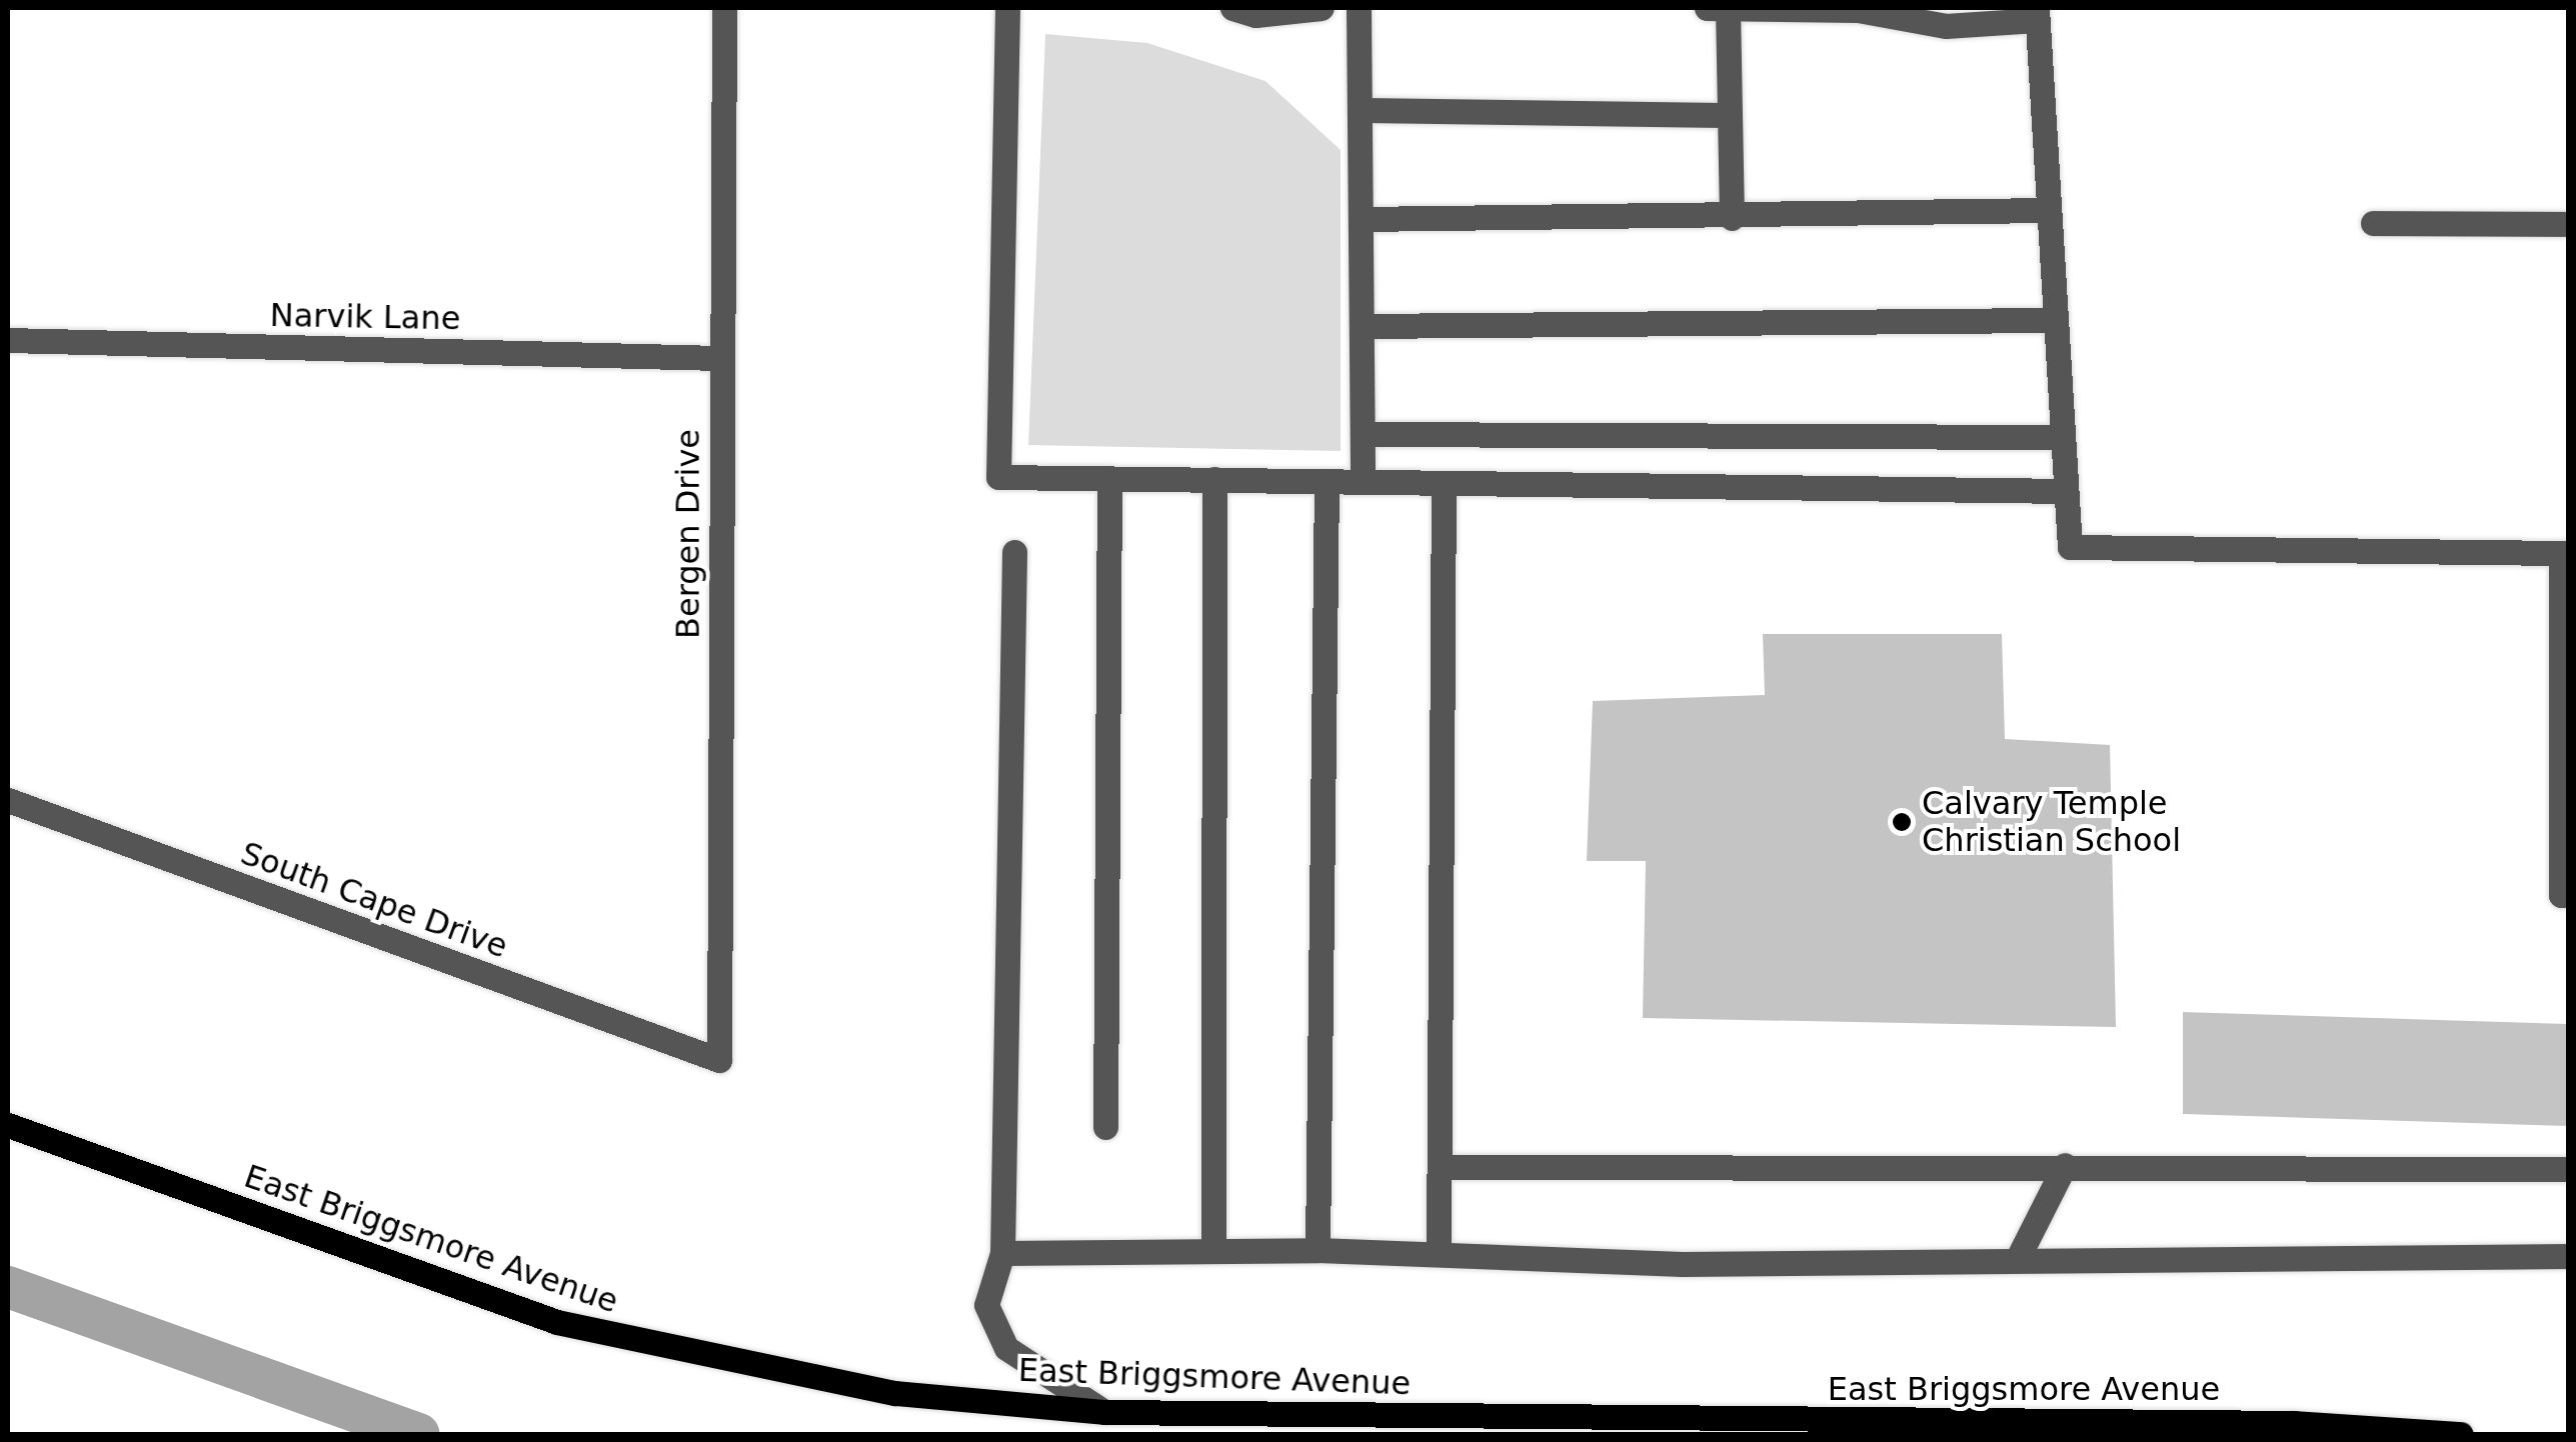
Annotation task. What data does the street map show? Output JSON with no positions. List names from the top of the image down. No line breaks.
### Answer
{"streets":{"main road":["East Briggsmore Avenue"],"street":["Narvik Lane","Bergen Drive","South Cape Drive"]},"crossings":[["Narvik Lane","Bergen Drive"],["Bergen Drive","South Cape Drive"]],"places":["Calvary Temple Christian School"]}
